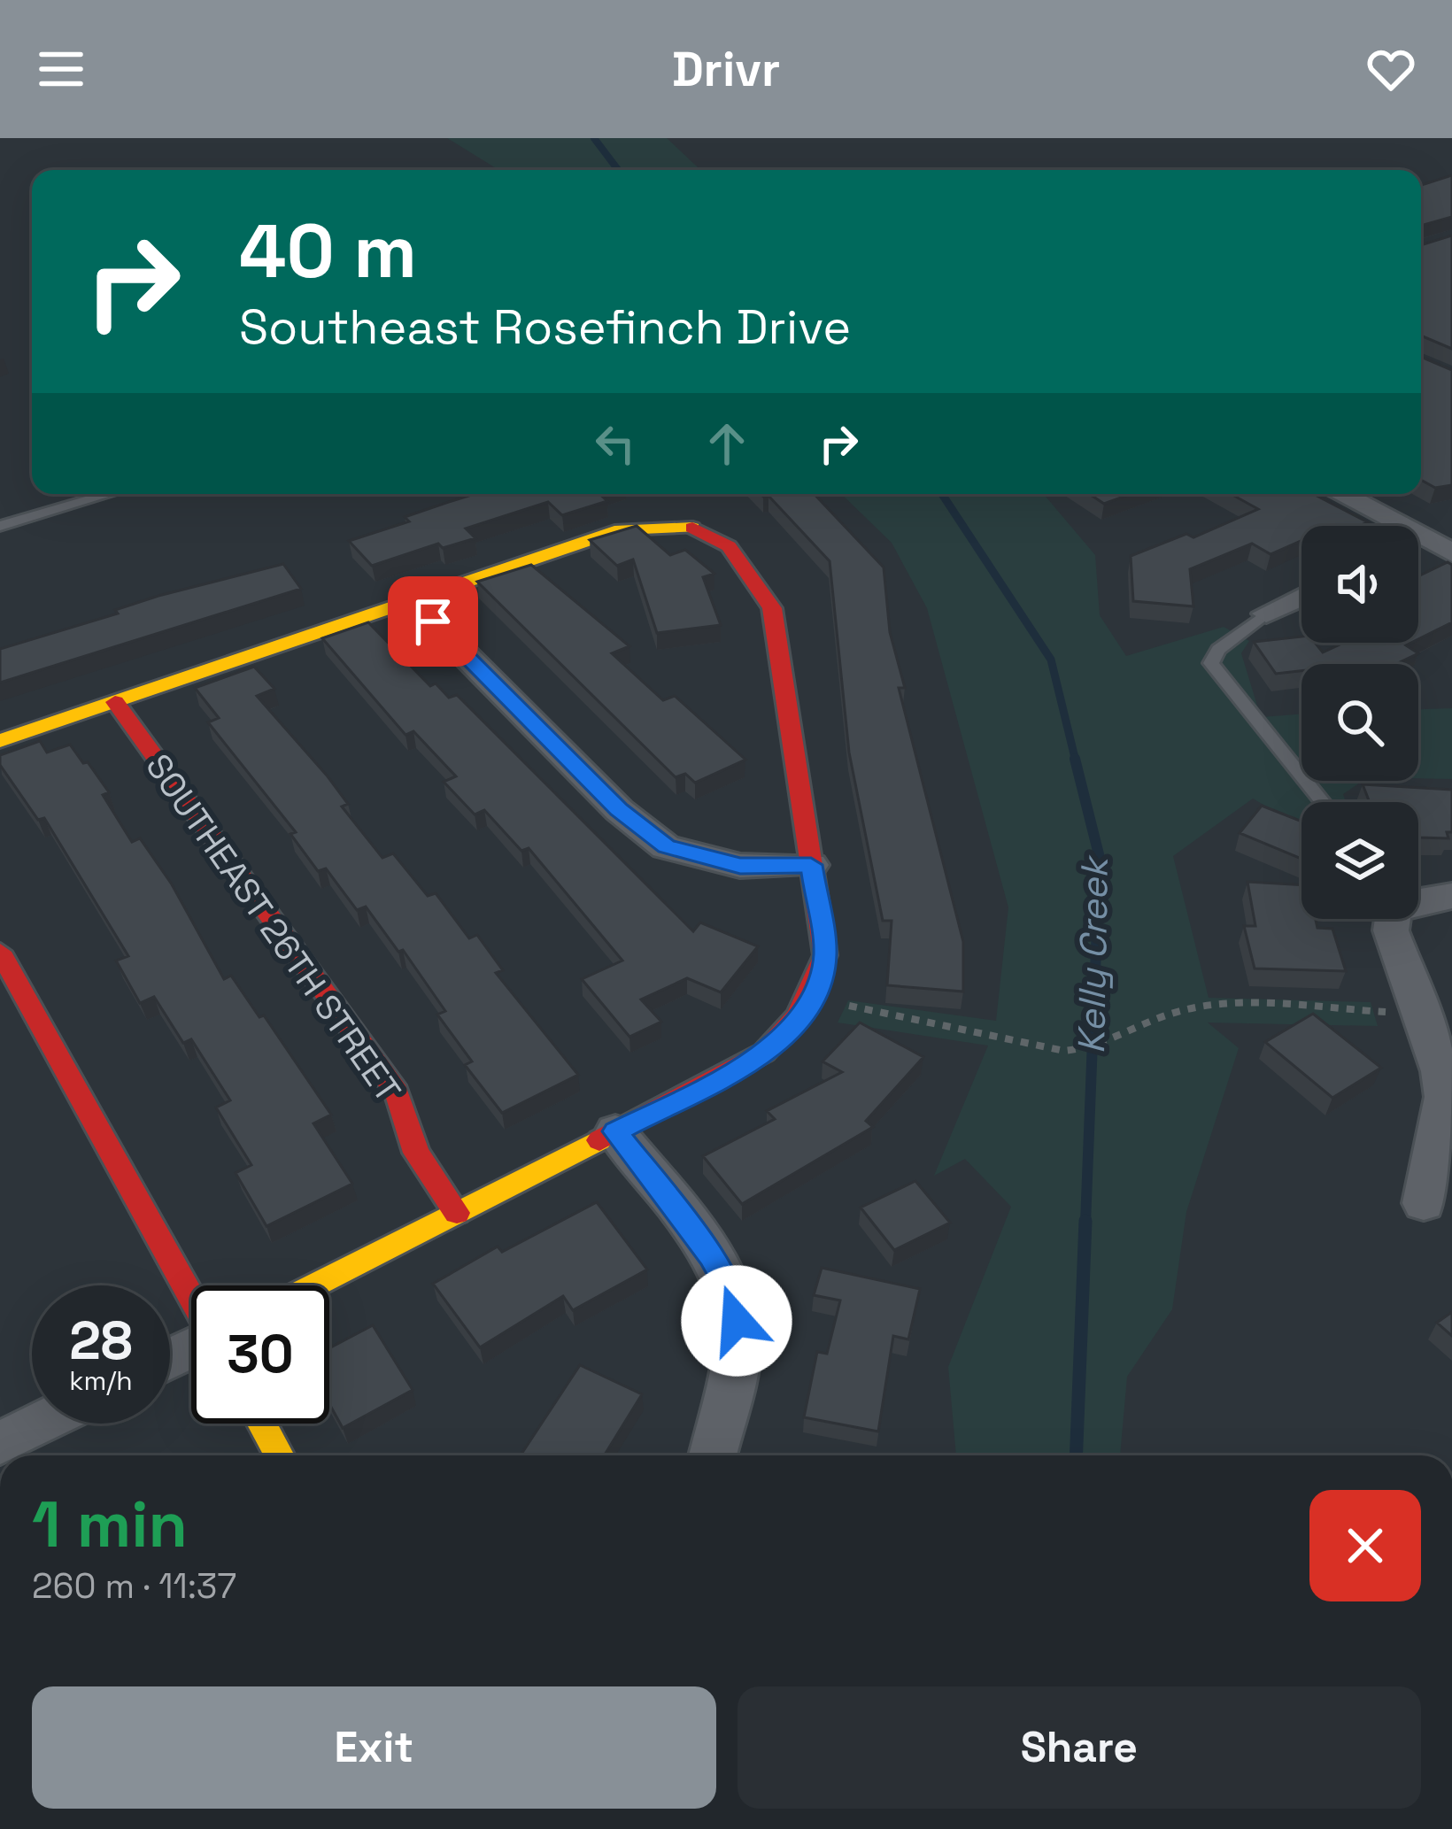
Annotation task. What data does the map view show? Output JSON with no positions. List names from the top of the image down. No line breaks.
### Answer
{"streets":{"street":["SOUTHEAST 26TH STREET"]},"water":["Kelly Creek"],"page":{"header":"Drivr","turn":["40 m","Southeast Rosefinch Drive"],"speed":"28 km/h","limit":"30","heading":["1 min","260 m · 11:37"],"buttons":["Exit","Share"]}}
